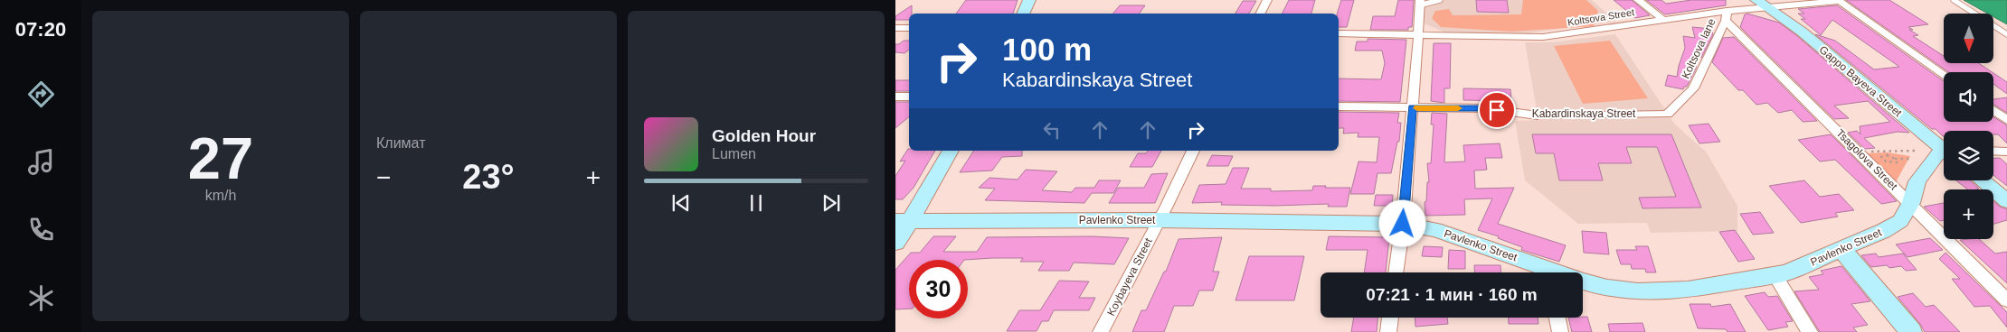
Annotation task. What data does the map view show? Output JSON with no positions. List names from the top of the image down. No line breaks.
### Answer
{"streets":{"main road":["Gappo Bayeva Street","Pavlenko Street"],"street":["Koltsova Street","Koltsova lane","Kabardinskaya Street","Tsagolova Street","Koybayeva Street"]},"crossings":[["Koltsova Street","Koltsova lane"],["Koltsova Street","Gappo Bayeva Street"],["Koltsova Street","Tsagolova Street"],["Koltsova lane","Kabardinskaya Street"],["Koltsova lane","Tsagolova Street"],["Tsagolova Street","Pavlenko Street"],["Pavlenko Street","Koybayeva Street"]],"north":"bottom","page":{"tabs":"07:20","tile":[["27","km/h"],"Климат"],"map_buttons":"+","turn":["100 m","Kabardinskaya Street"],"song":["Golden Hour","Lumen"],"heat":["−","23°","+"],"limit":"30","trip":"07:21 · 1 мин · 160 m"}}
